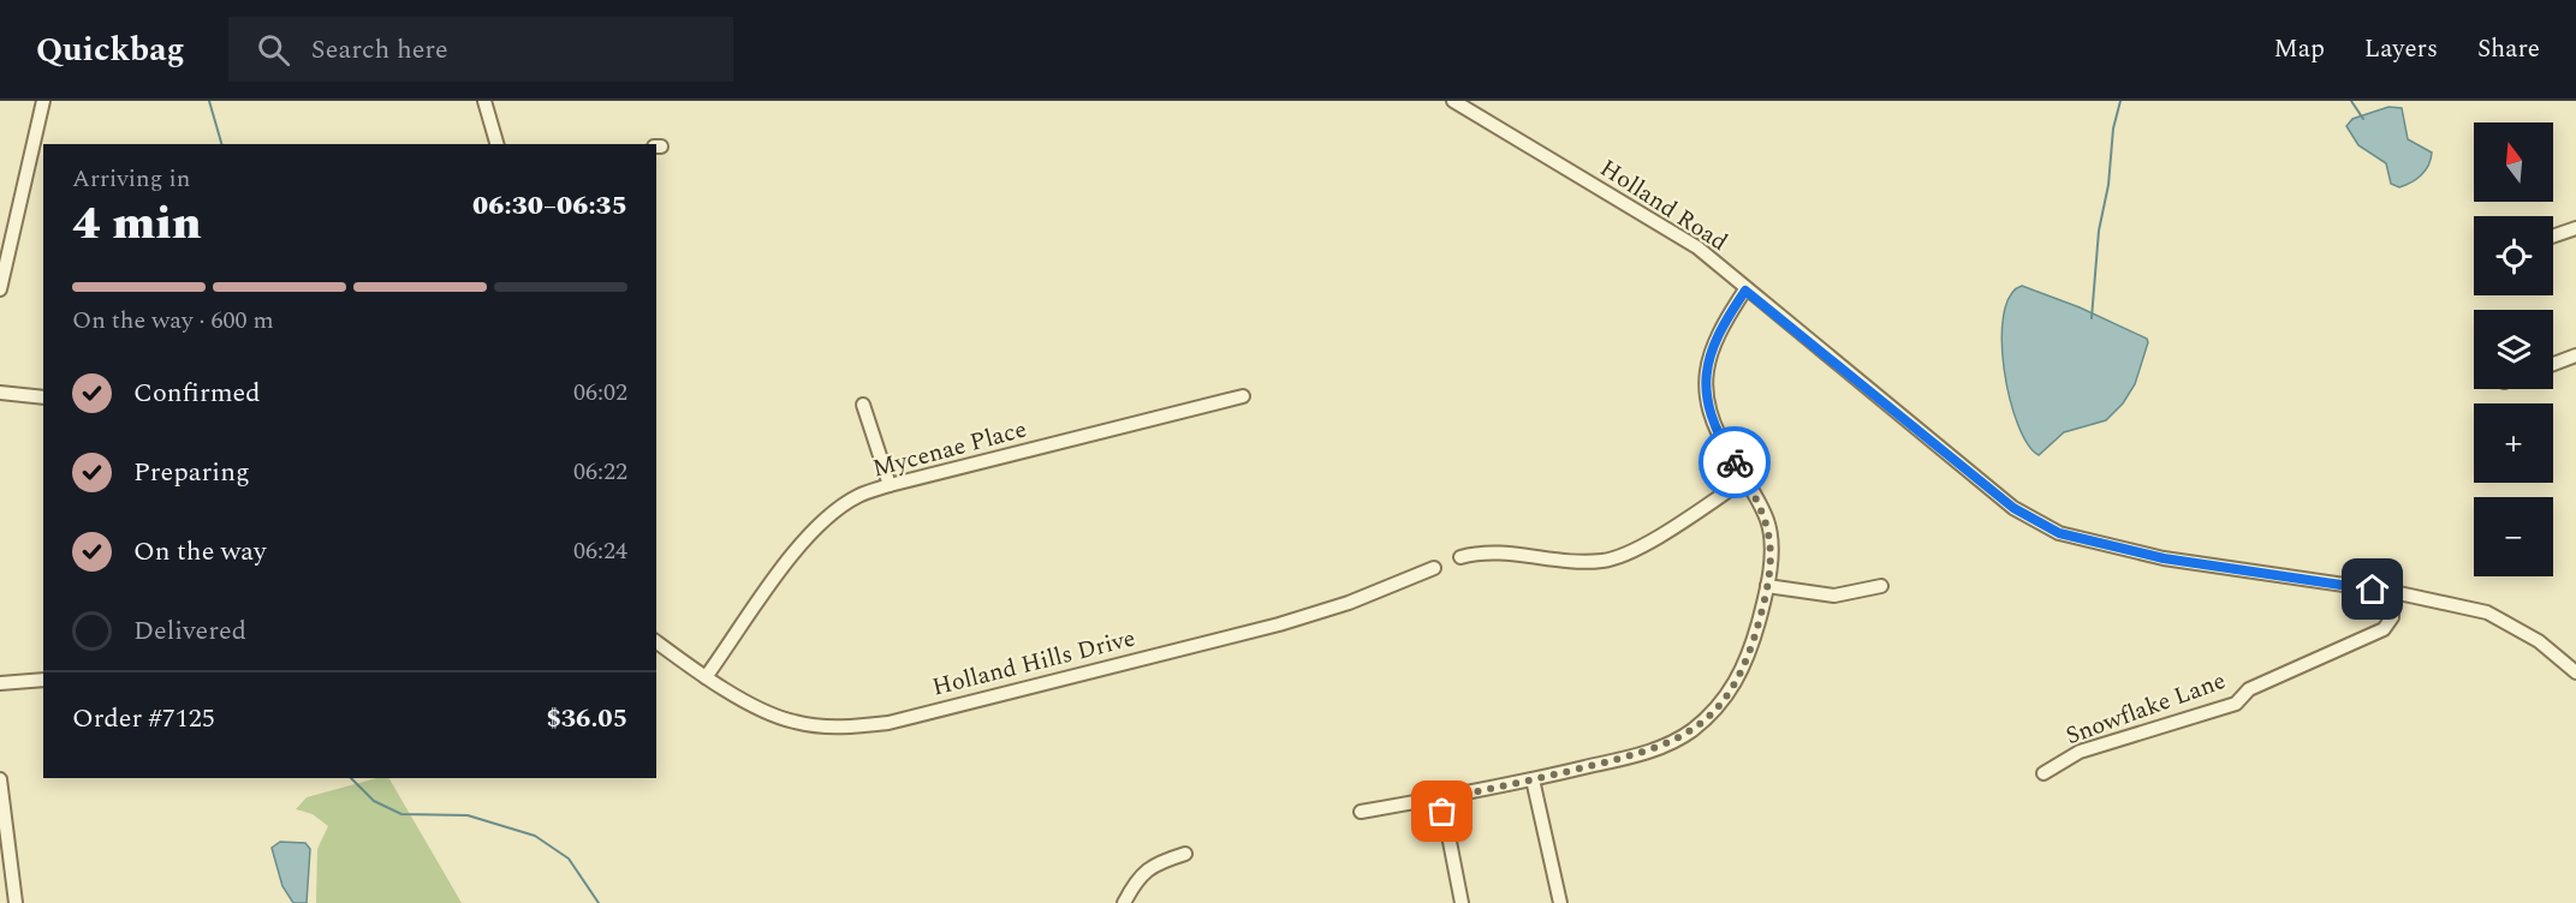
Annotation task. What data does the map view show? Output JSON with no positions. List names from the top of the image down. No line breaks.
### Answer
{"streets":{"street":["Holland Road","Mycenae Place","Holland Hills Drive","Snowflake Lane"]},"crossings":[["Holland Road","Snowflake Lane"],["Mycenae Place","Holland Hills Drive"]],"north":"top","page":{"header":"Quickbag","search":"Search here","nav":["Map","Layers","Share"],"map_buttons":["+","−"],"heading":["4 min","Arriving in","06:30–06:35"],"panel":["Order #7125","$36.05"],"bar":"On the way · 600 m","list":[["Confirmed","06:02"],["Preparing","06:22"],["On the way","06:24"],"Delivered"]}}
